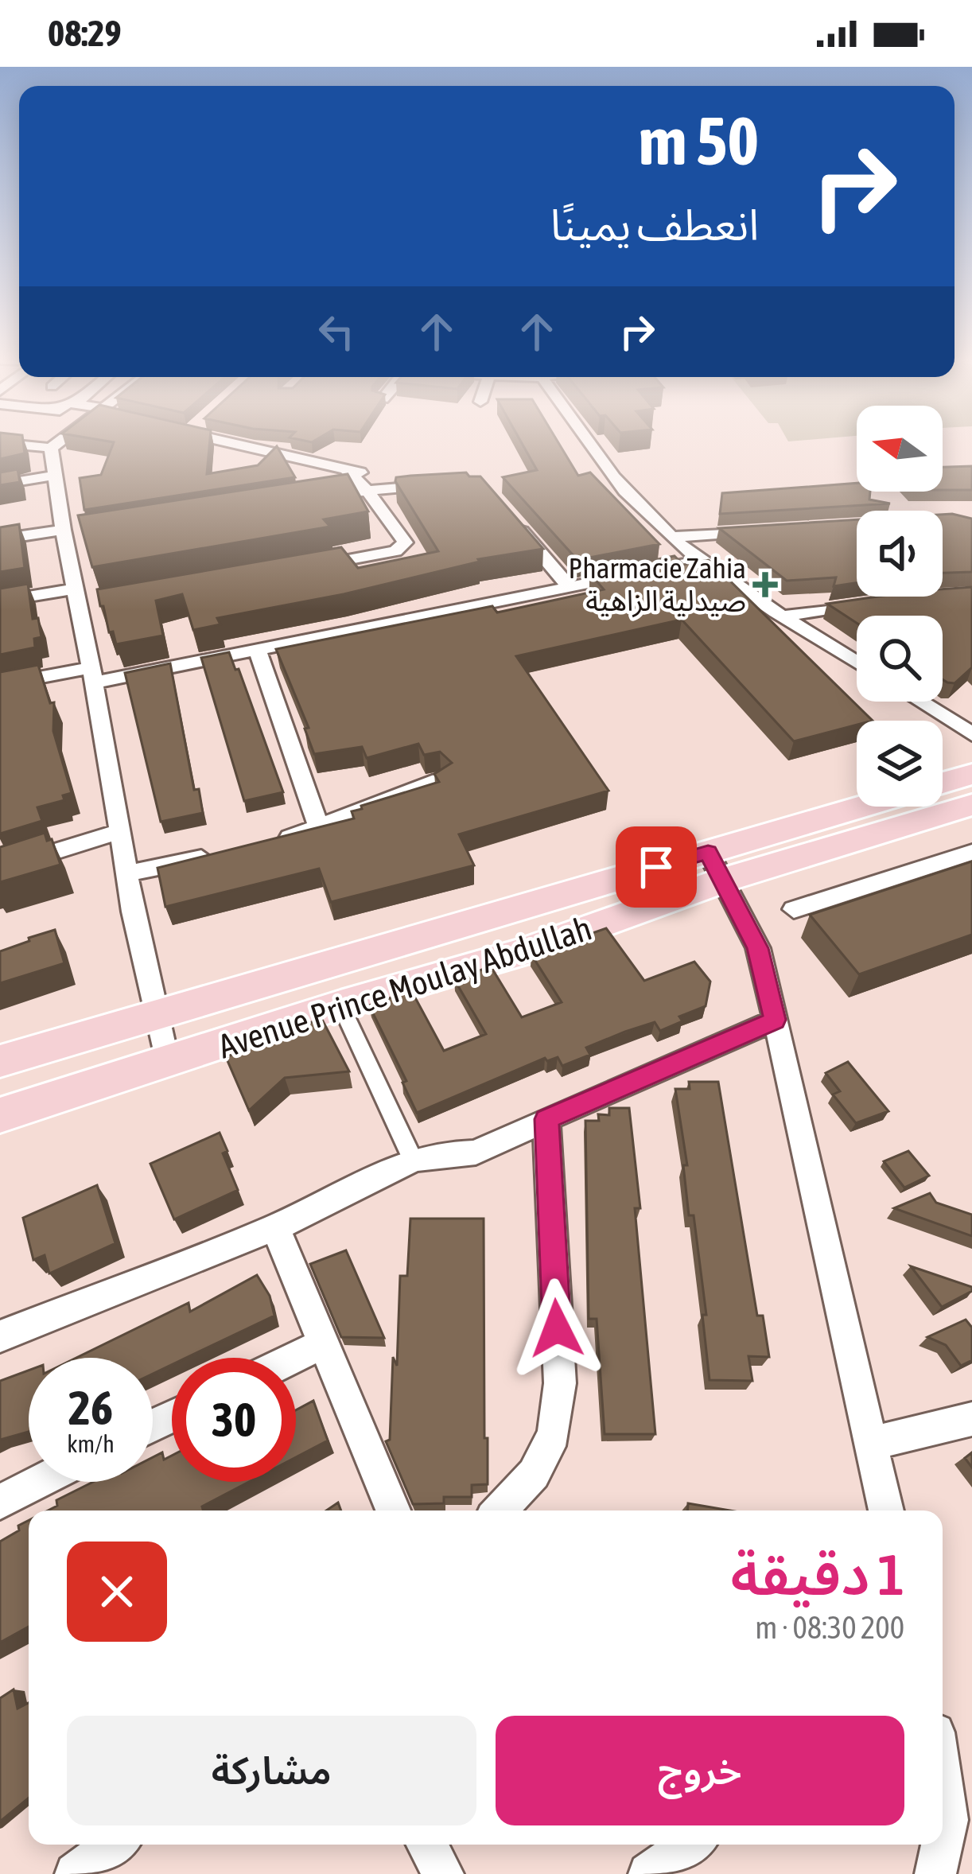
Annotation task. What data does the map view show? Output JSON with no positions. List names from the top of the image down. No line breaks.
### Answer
{"streets":{"main road":["Avenue Prince Moulay Abdullah"]},"places":{"health":["Pharmacie Zahia صيدلية الزاهية"]},"north":"left","page":{"status":"08:29","turn":["50 m","انعطف يمينًا"],"speed":"26 km/h","limit":"30","heading":["1 دقيقة","200 m · 08:30"],"buttons":["خروج","مشاركة"]}}
